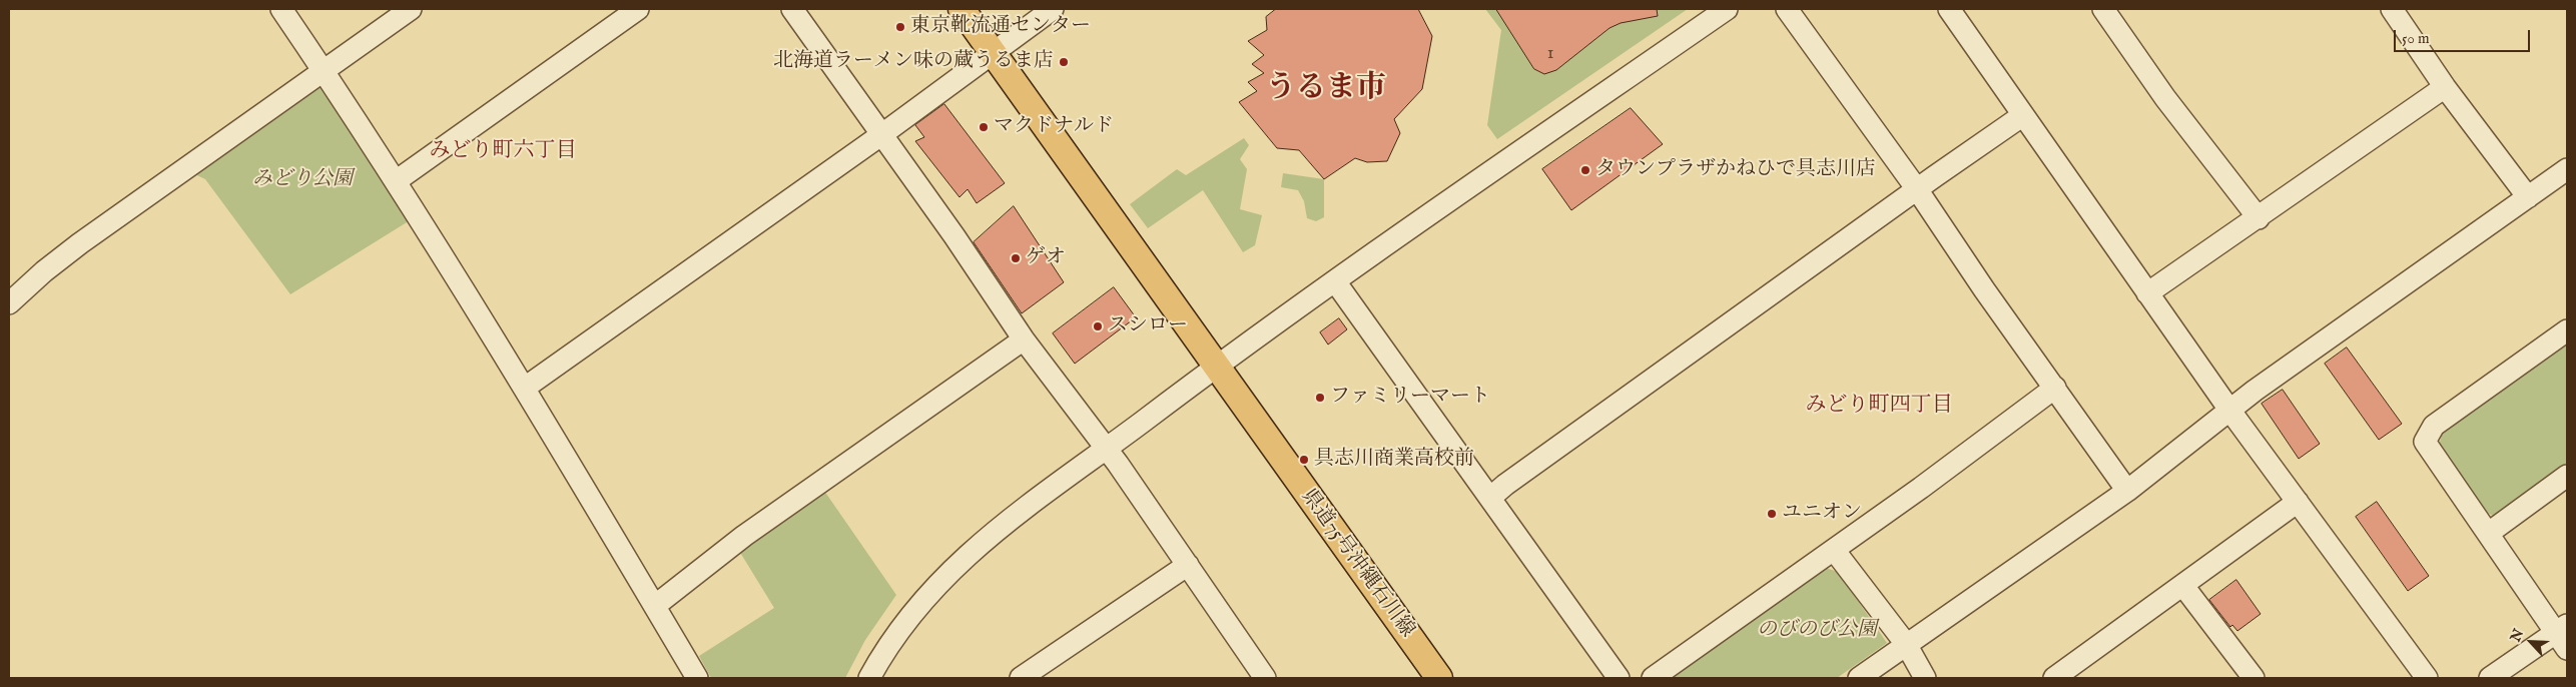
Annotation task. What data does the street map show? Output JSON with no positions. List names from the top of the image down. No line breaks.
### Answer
{"streets":{"main road":["県道75号沖縄石川線"]},"districts":["うるま市","みどり町六丁目","みどり町四丁目"],"parks":["みどり公園","のびのび公園"],"places":["東京靴流通センター","北海道ラーメン味の蔵うるま店","マクドナルド","タウンプラザかねひで具志川店","ゲオ","スシロー","ファミリーマート","具志川商業高校前","ユニオン"],"house_numbers":["1"],"scale_bar":"50 m","north":"top left"}
